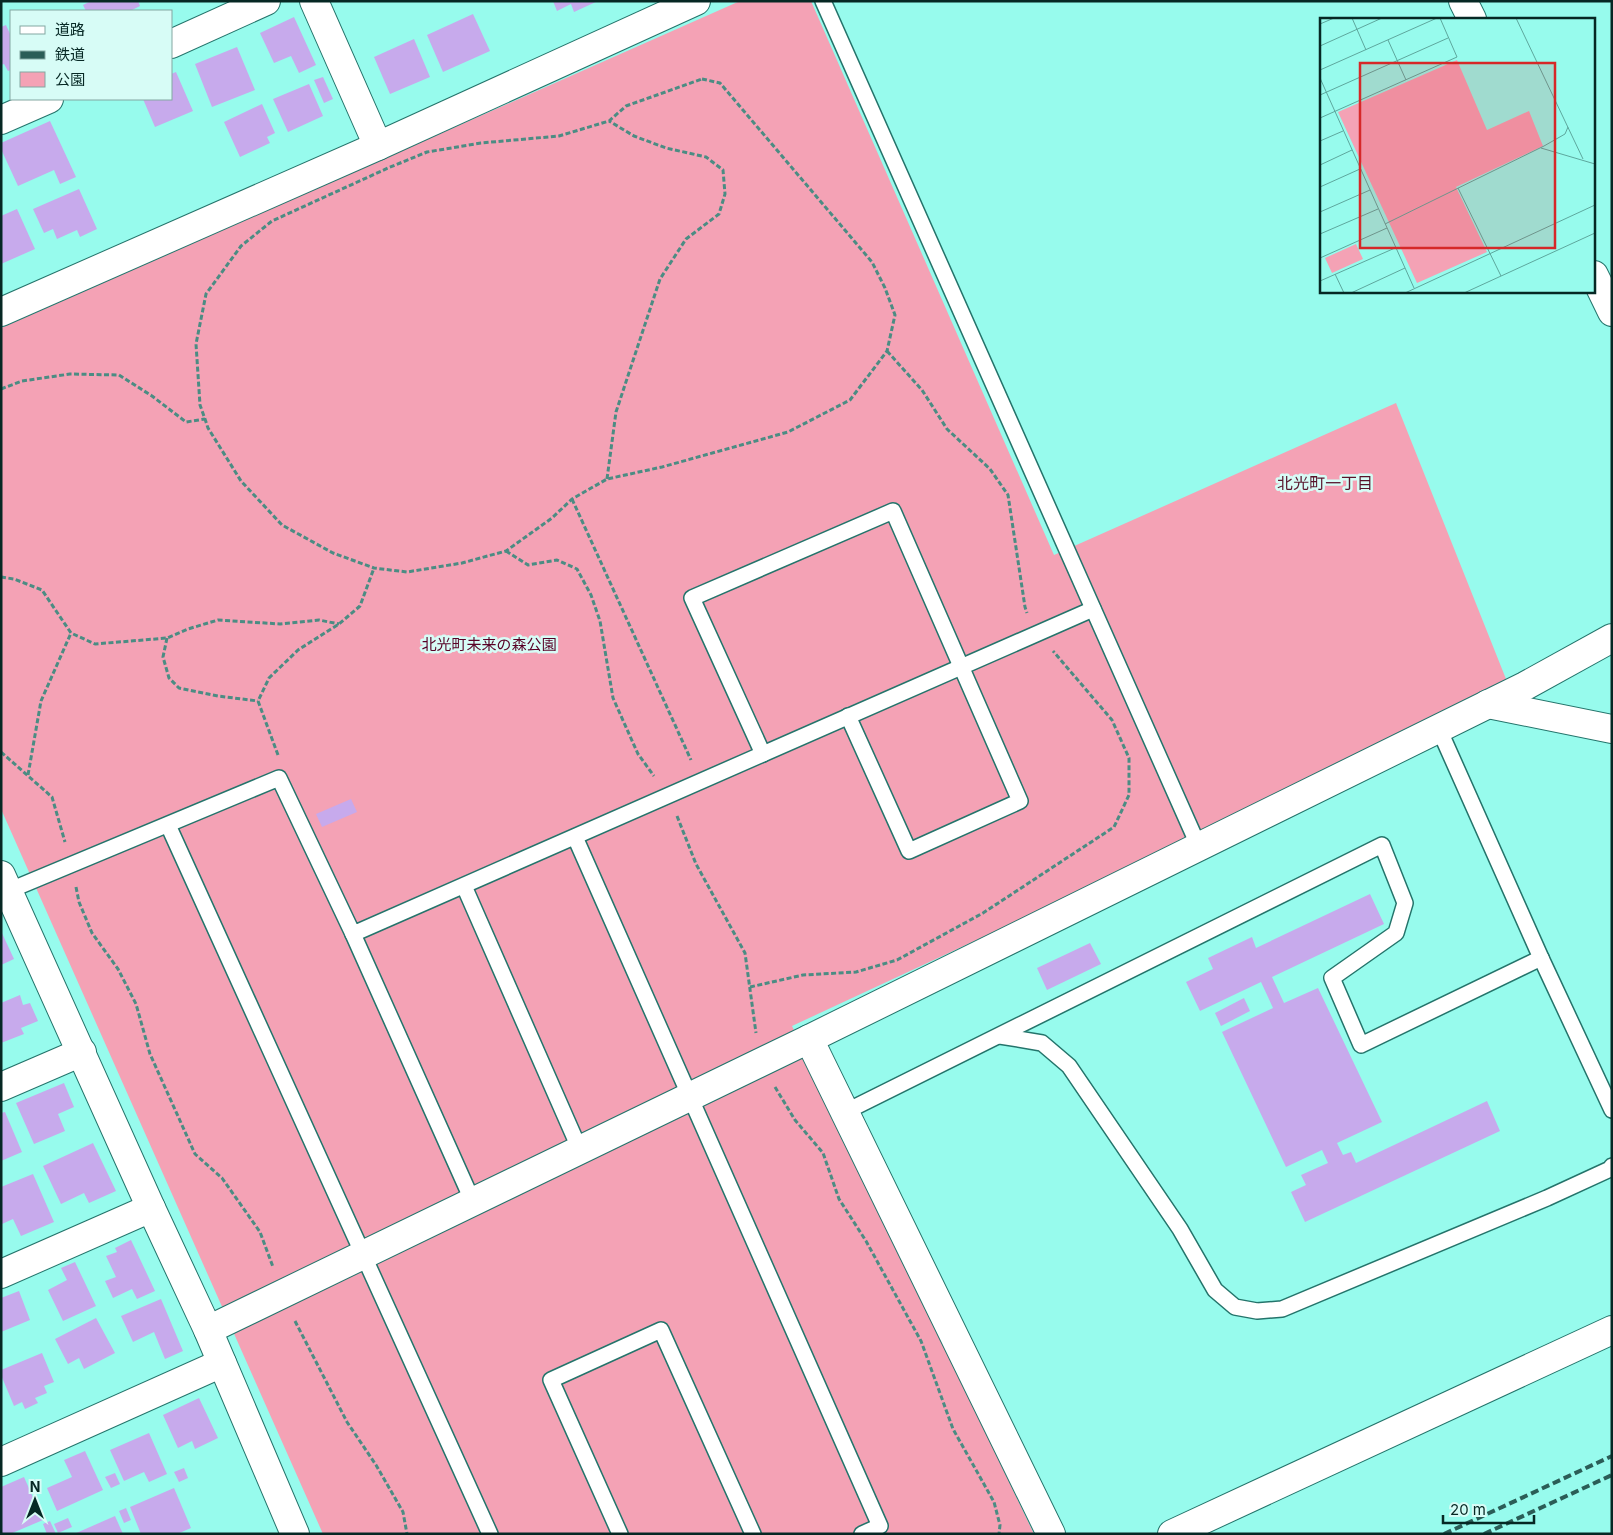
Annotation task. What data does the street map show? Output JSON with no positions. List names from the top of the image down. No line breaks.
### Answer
{"districts":["北光町一丁目"],"parks":["北光町未来の森公園"],"legend":["道路","鉄道","公園"],"scale_bar":"20 m","north":"top"}
